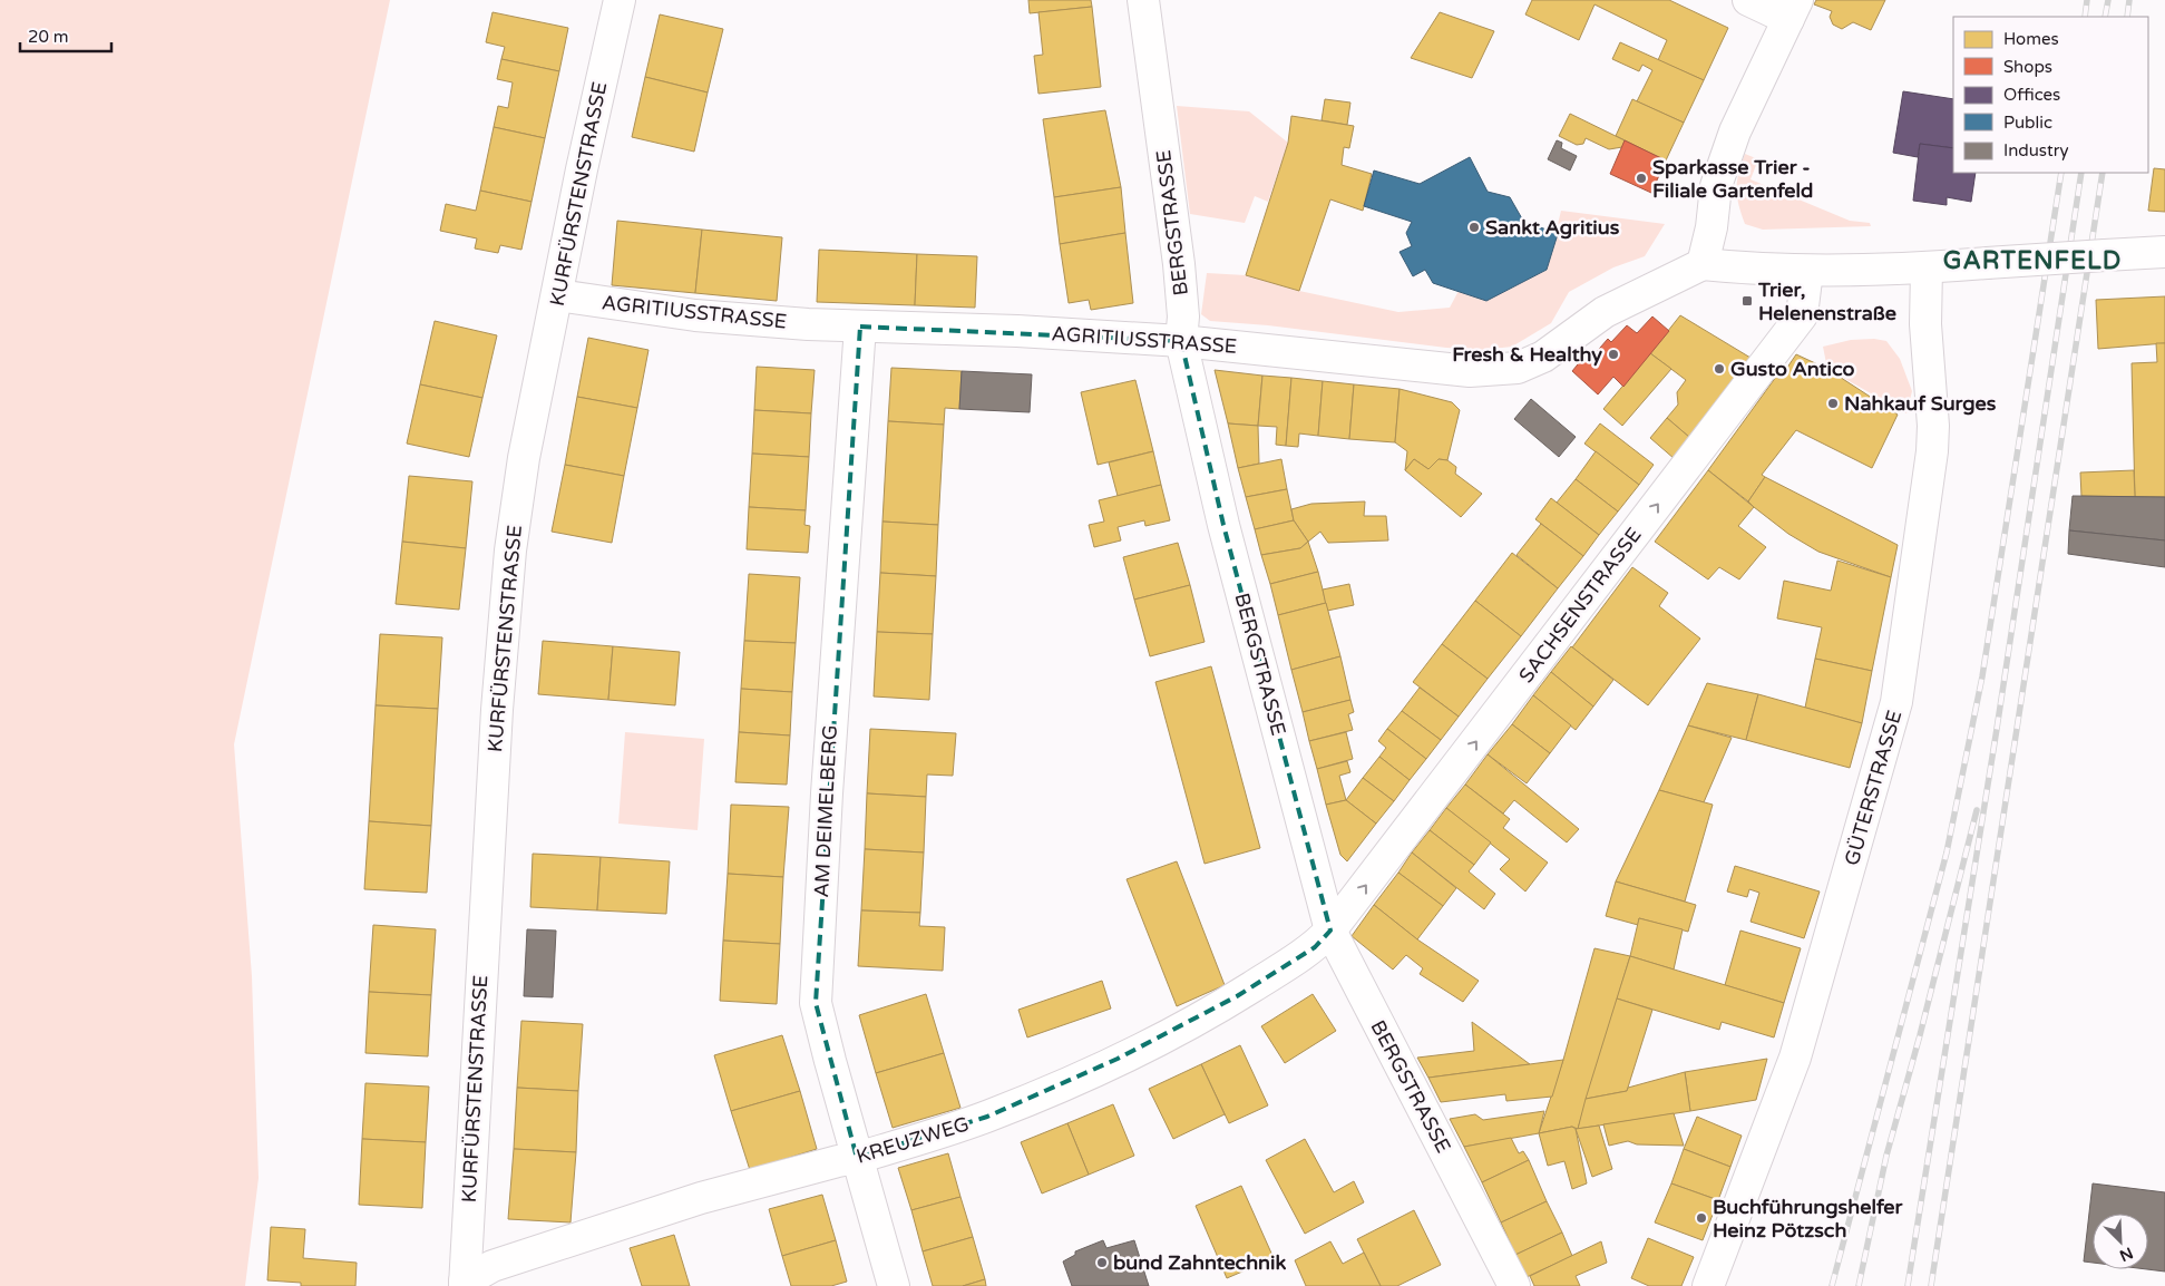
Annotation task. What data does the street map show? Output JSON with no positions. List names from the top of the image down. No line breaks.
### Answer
{"streets":{"street":["KURFÜRSTENSTRASSE","BERGSTRASSE","AGRITIUSSTRASSE","SACHSENSTRASSE","GÜTERSTRASSE","AM DEIMELBERG","KREUZWEG"]},"crossings":[["KURFÜRSTENSTRASSE","AGRITIUSSTRASSE"],["KURFÜRSTENSTRASSE","KREUZWEG"],["BERGSTRASSE","AGRITIUSSTRASSE"],["BERGSTRASSE","SACHSENSTRASSE"],["BERGSTRASSE","KREUZWEG"],["AGRITIUSSTRASSE","AM DEIMELBERG"],["SACHSENSTRASSE","KREUZWEG"],["AM DEIMELBERG","KREUZWEG"]],"one_way":["SACHSENSTRASSE"],"districts":["GARTENFELD"],"places":{"other":["Sparkasse Trier - Filiale Gartenfeld","Sankt Agritius","Fresh & Healthy","Gusto Antico","Nahkauf Surges","Buchführungshelfer Heinz Pötzsch","bund Zahntechnik"],"transit":["Trier, Helenenstraße"]},"legend":["Homes","Shops","Offices","Public","Industry"],"scale_bar":"20 m","north":"bottom right"}
